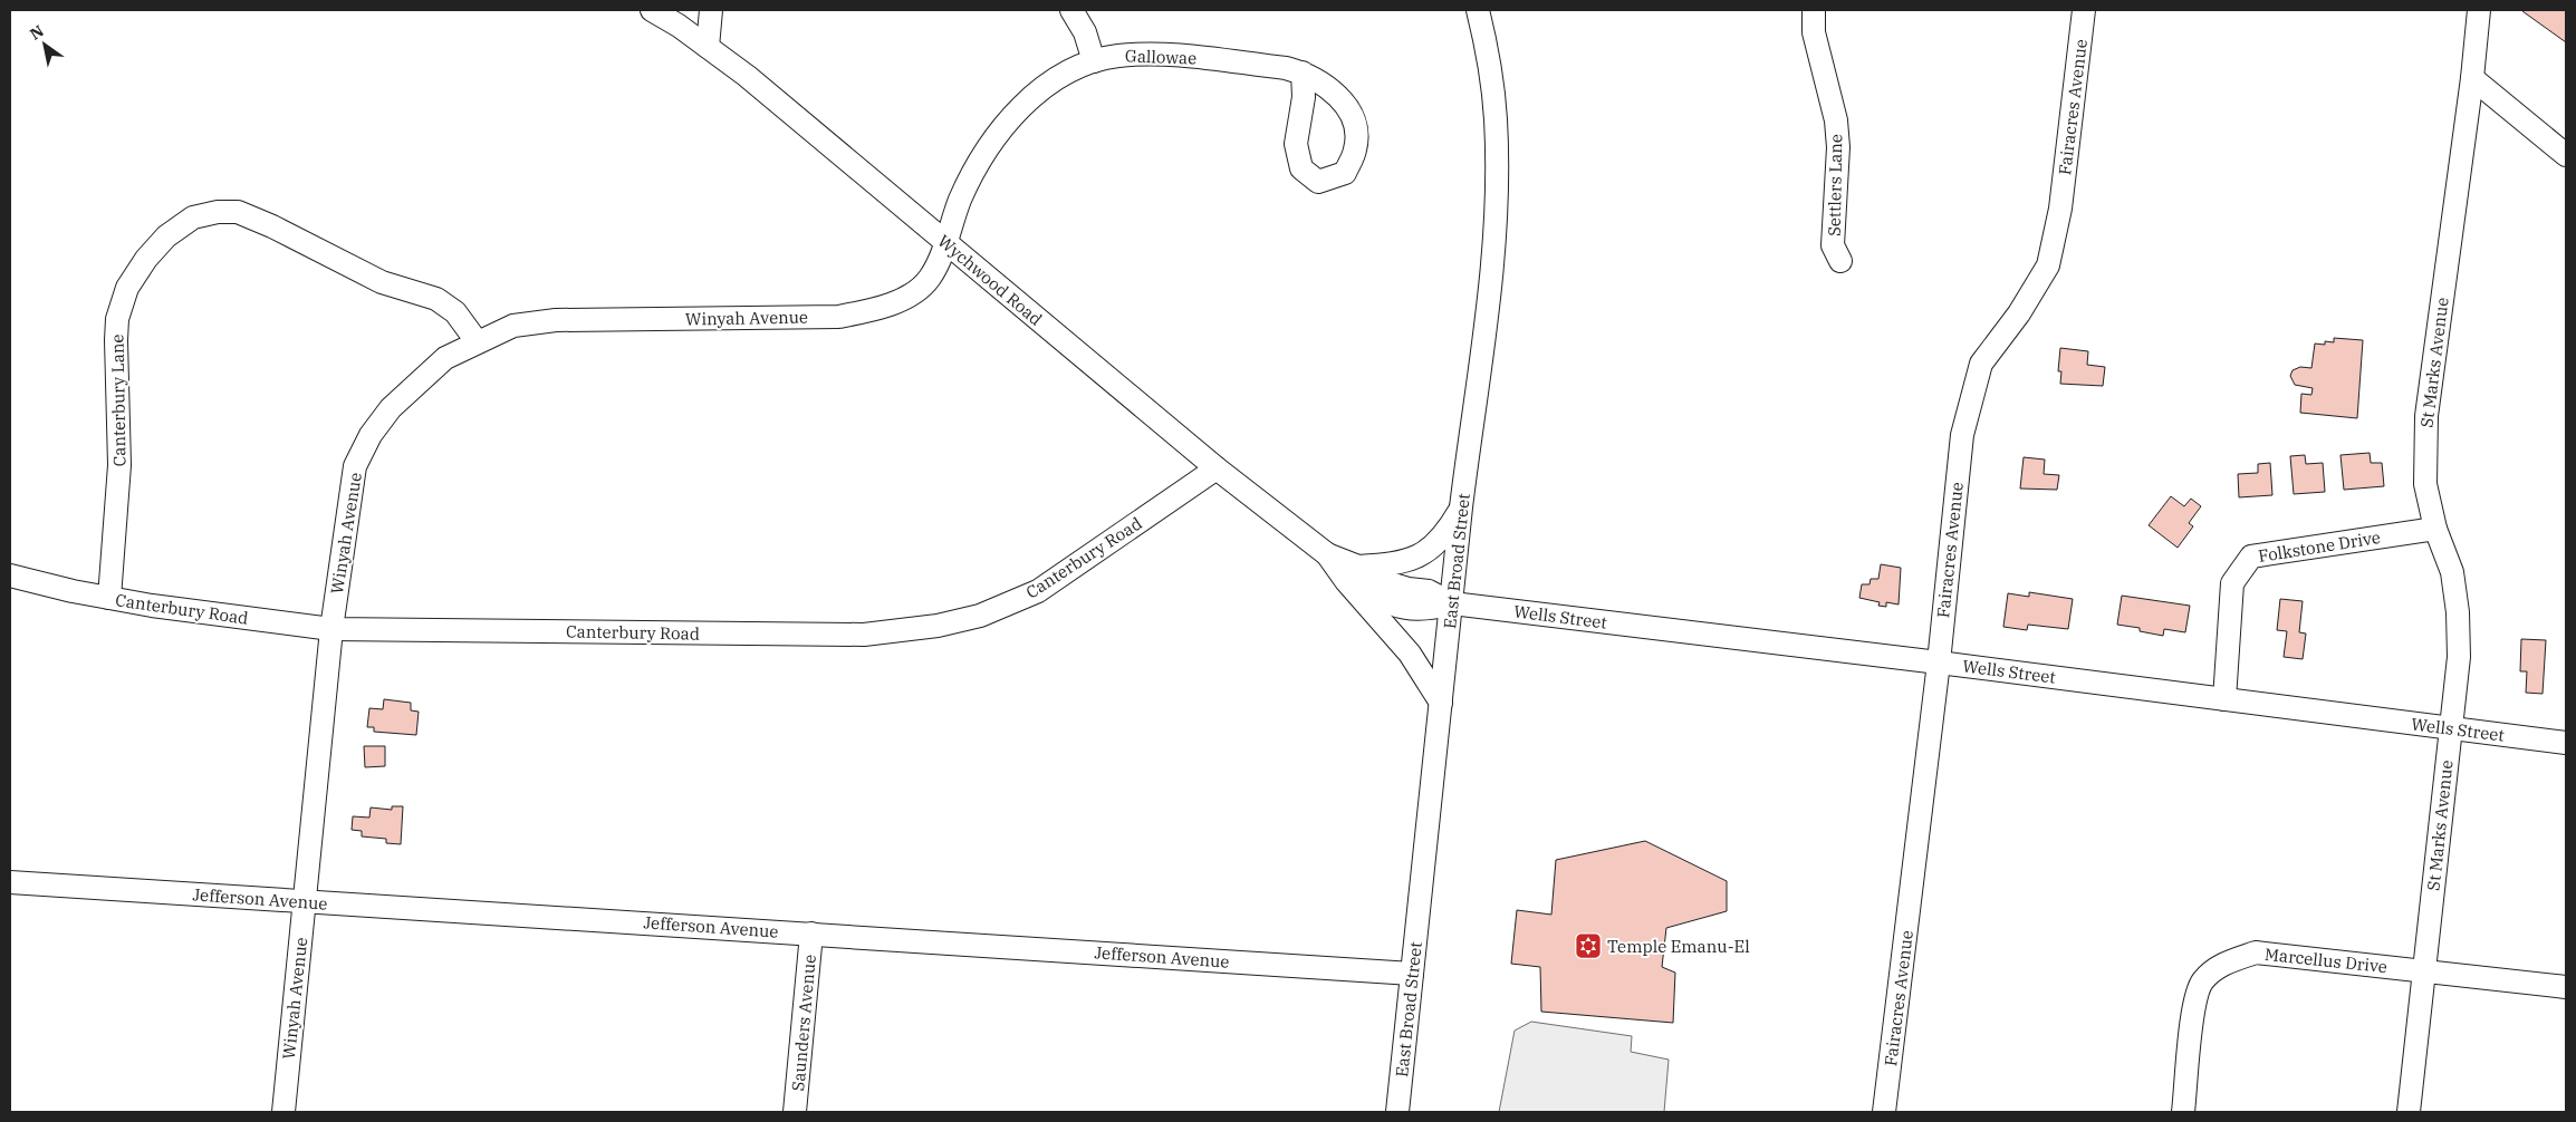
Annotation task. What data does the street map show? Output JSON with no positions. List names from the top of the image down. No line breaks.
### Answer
{"streets":{"street":["Gallowae","Fairacres Avenue","Settlers Lane","Wychwood Road","Winyah Avenue","St Marks Avenue","Canterbury Lane","Folkstone Drive","Canterbury Road","East Broad Street","Wells Street","Jefferson Avenue","Marcellus Drive","Saunders Avenue"]},"crossings":[["Gallowae","Wychwood Road"],["Gallowae","Winyah Avenue"],["Fairacres Avenue","Wells Street"],["Wychwood Road","Winyah Avenue"],["Wychwood Road","Canterbury Road"],["Wychwood Road","East Broad Street"],["Wychwood Road","Wells Street"],["Winyah Avenue","Canterbury Lane"],["Winyah Avenue","Canterbury Road"],["Winyah Avenue","Jefferson Avenue"],["St Marks Avenue","Folkstone Drive"],["St Marks Avenue","Wells Street"],["St Marks Avenue","Marcellus Drive"],["Canterbury Lane","Canterbury Road"],["Folkstone Drive","Wells Street"],["East Broad Street","Wells Street"],["East Broad Street","Jefferson Avenue"],["Jefferson Avenue","Saunders Avenue"]],"places":{"synagogue":["Temple Emanu-El"]},"north":"top left"}
